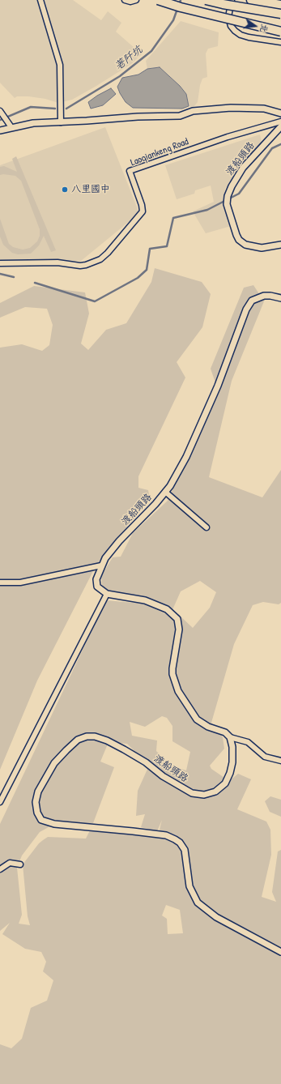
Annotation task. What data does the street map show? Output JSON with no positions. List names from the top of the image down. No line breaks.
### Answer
{"streets":{"street":["Laoqiankeng Road","渡船頭路"]},"water":["荖阡坑"],"places":["八里國中"],"north":"right"}
